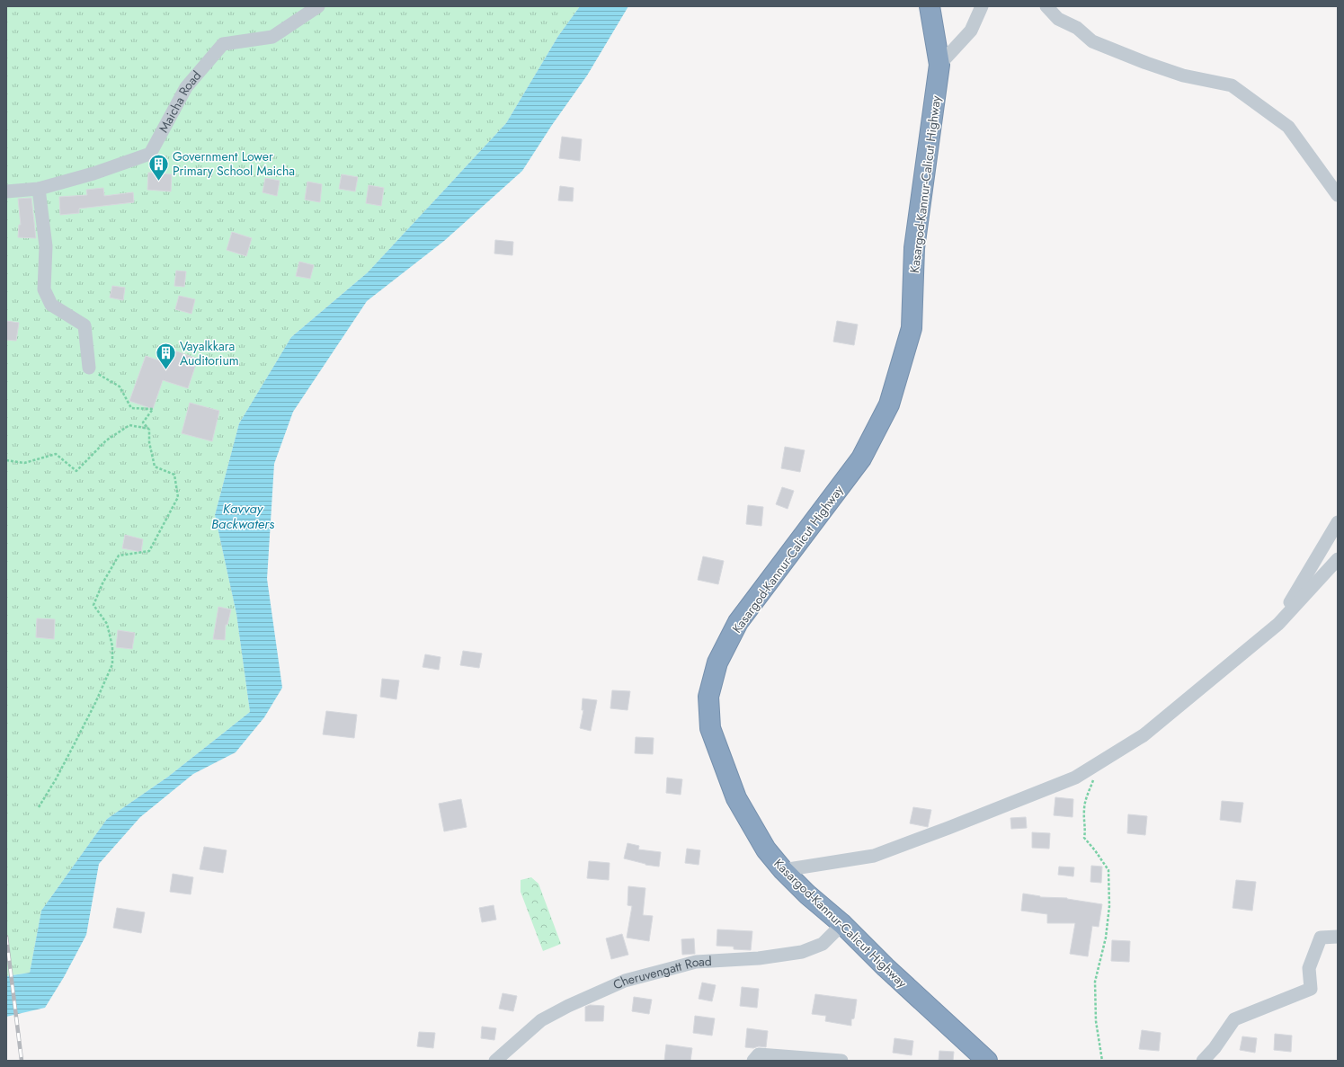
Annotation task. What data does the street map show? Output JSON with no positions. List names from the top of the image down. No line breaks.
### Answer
{"streets":{"highway":["Kasargod-Kannur-Calicut Highway"],"street":["Maicha Road","Cheruvengatt Road"]},"crossings":[["Kasargod-Kannur-Calicut Highway","Cheruvengatt Road"]],"water":["Kavvay Backwaters"],"places":{"building":["Government Lower Primary School Maicha","Vayalkkara Auditorium"]}}
